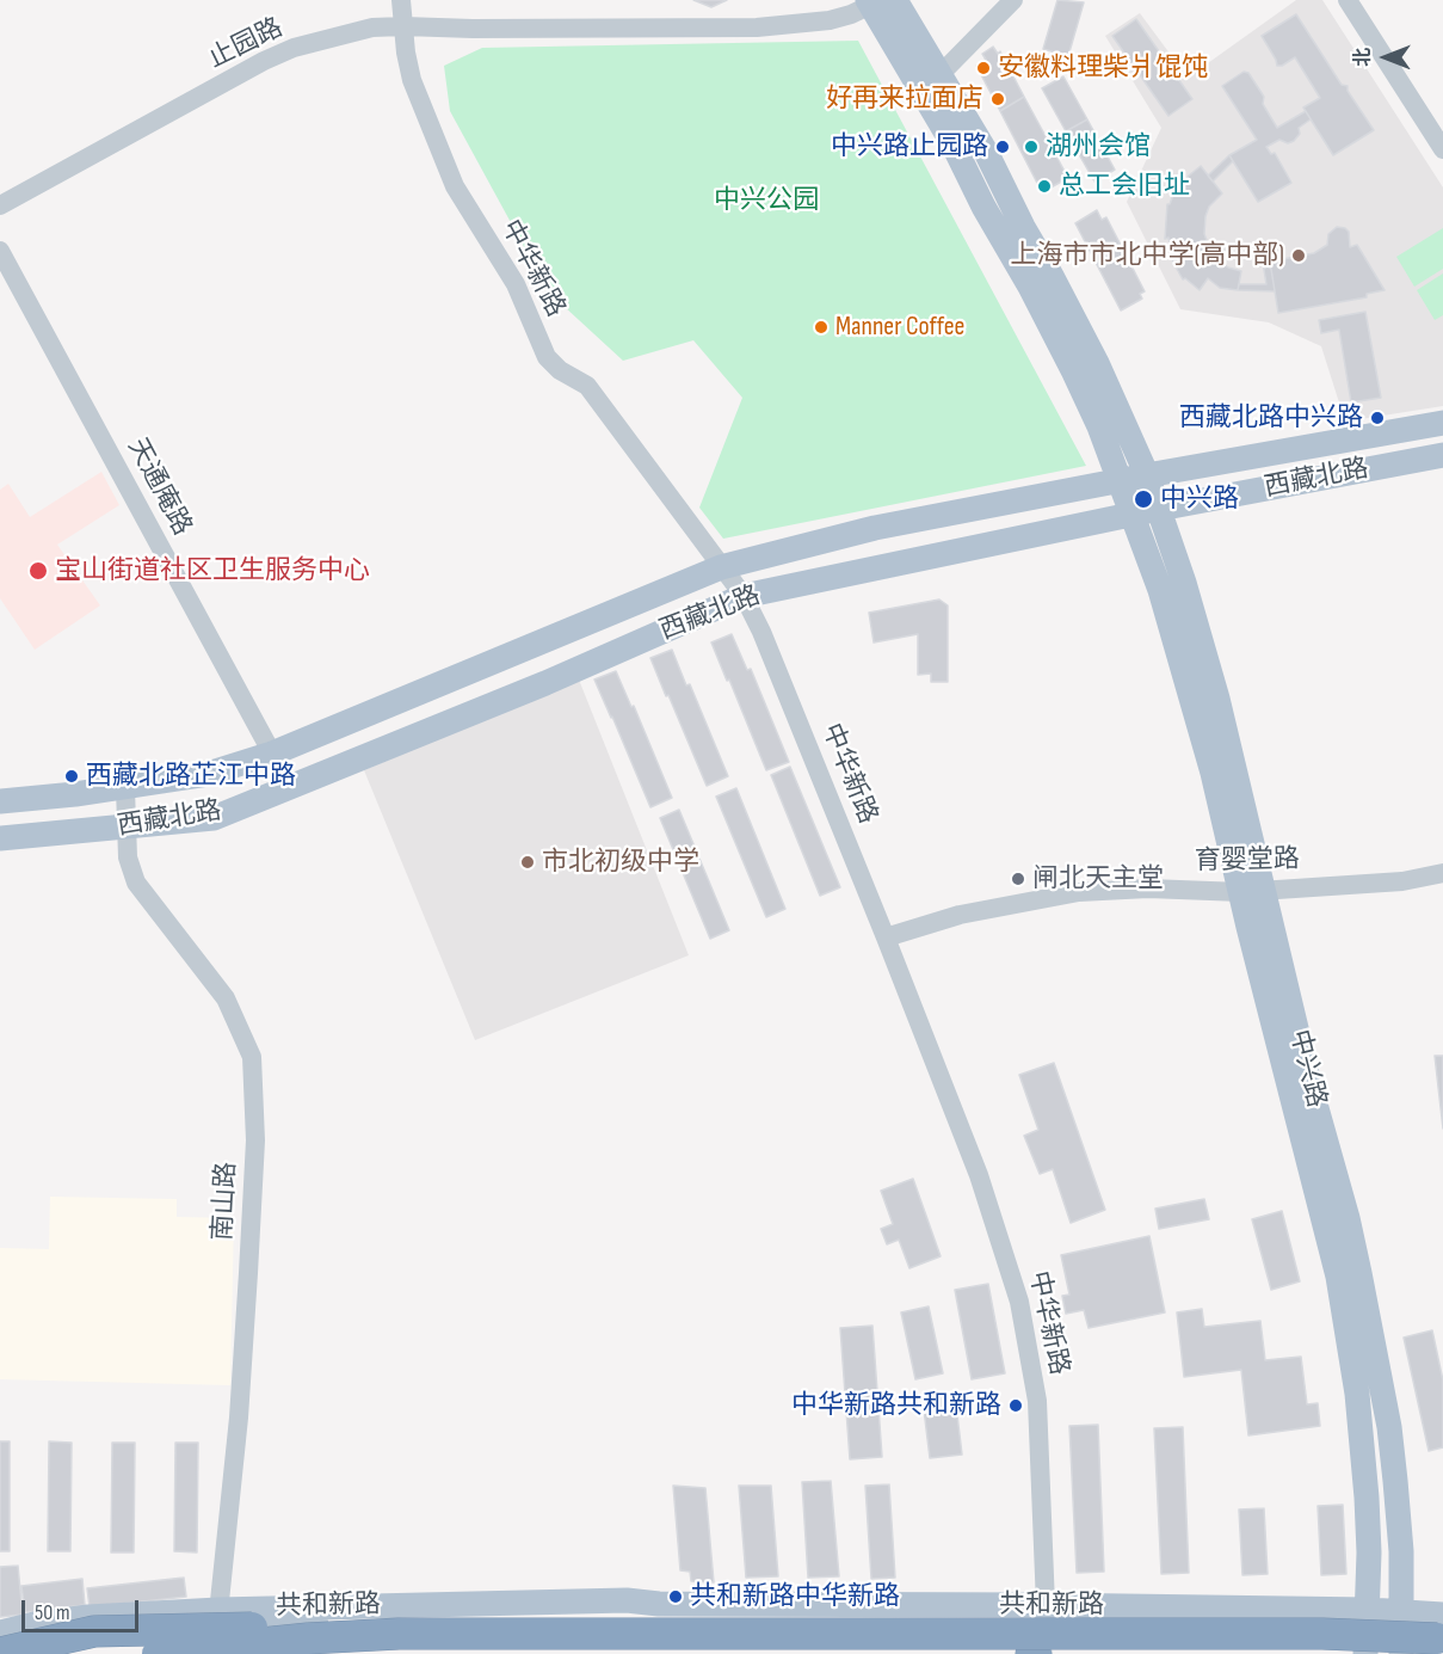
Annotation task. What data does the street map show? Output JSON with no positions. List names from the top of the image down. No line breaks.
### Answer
{"streets":{"main road":["西藏北路","中兴路","共和新路"],"street":["止园路","中华新路","天通庵路","育婴堂路","南山路"]},"crossings":[["止园路","中华新路"],["止园路","中兴路"],["中华新路","西藏北路"],["中华新路","育婴堂路"],["中华新路","共和新路"],["西藏北路","天通庵路"],["西藏北路","中兴路"],["西藏北路","南山路"],["育婴堂路","中兴路"],["中兴路","共和新路"],["南山路","共和新路"]],"parks":["中兴公园"],"places":["安徽料理柴爿馄饨","好再来拉面店","中兴路止园路","湖州会馆","总工会旧址","上海市市北中学(高中部)","Manner Coffee","西藏北路中兴路","中兴路","宝山街道社区卫生服务中心","西藏北路芷江中路","市北初级中学","闸北天主堂","中华新路共和新路","共和新路中华新路"],"scale_bar":"50 m","north":"left"}
